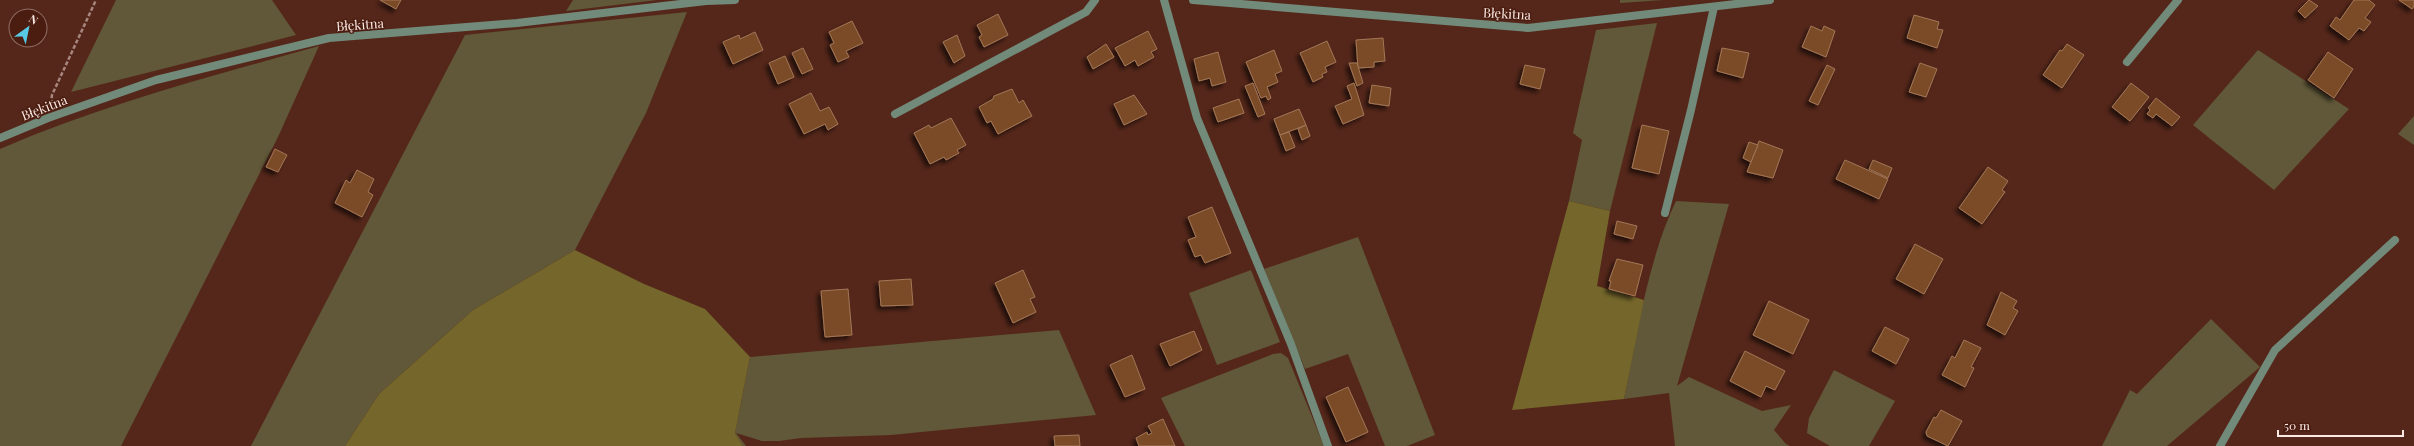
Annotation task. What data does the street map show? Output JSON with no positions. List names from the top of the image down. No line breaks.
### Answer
{"streets":{"street":["Błękitna"]},"scale_bar":"50 m","north":"top right"}
